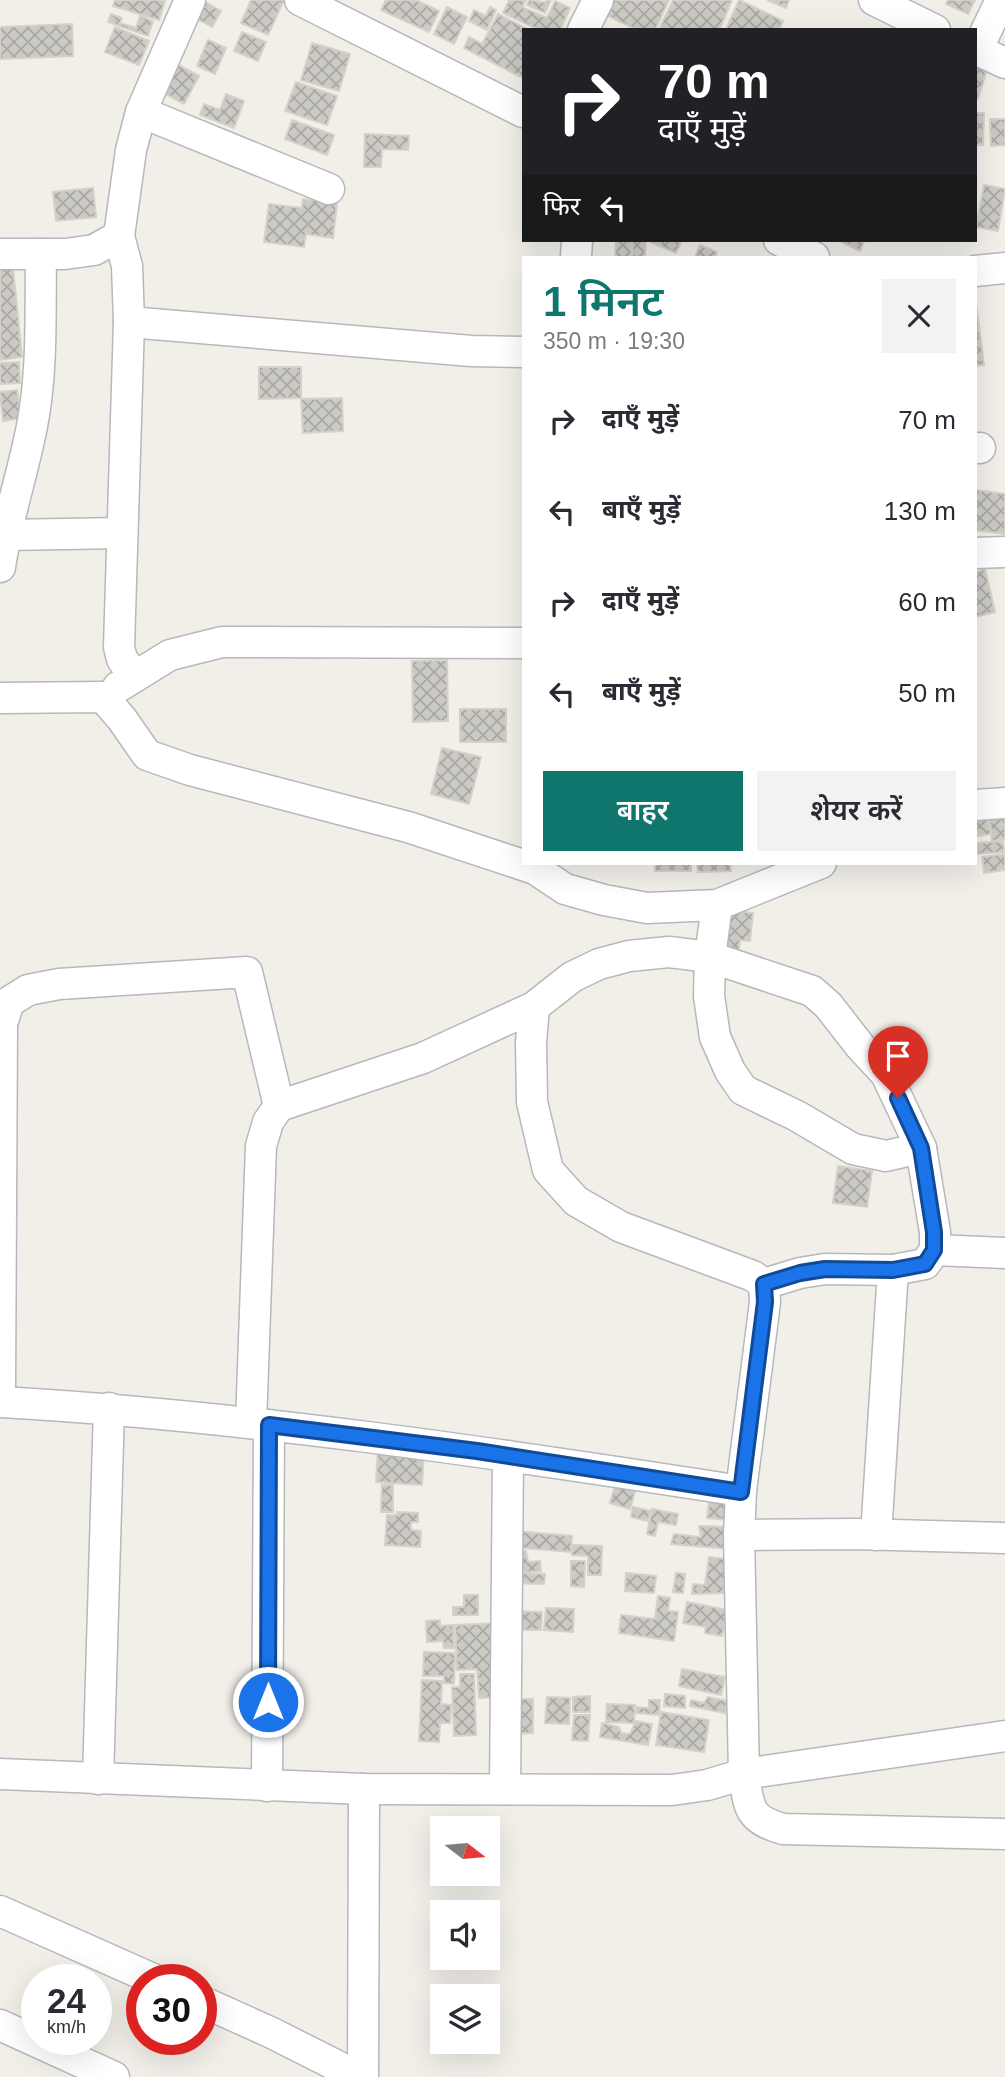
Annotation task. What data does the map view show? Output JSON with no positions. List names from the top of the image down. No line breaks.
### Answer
{"north":"right","page":{"turn":["70 m","दाएँ मुड़ें"],"then":"फिर","heading":["1 मिनट","350 m · 19:30"],"list":[{"name":"दाएँ मुड़ें","value":"70 m"},{"name":"बाएँ मुड़ें","value":"130 m"},{"name":"दाएँ मुड़ें","value":"60 m"},{"name":"बाएँ मुड़ें","value":"50 m"}],"buttons":["बाहर","शेयर करें"],"speed":"24 km/h","limit":"30"}}
